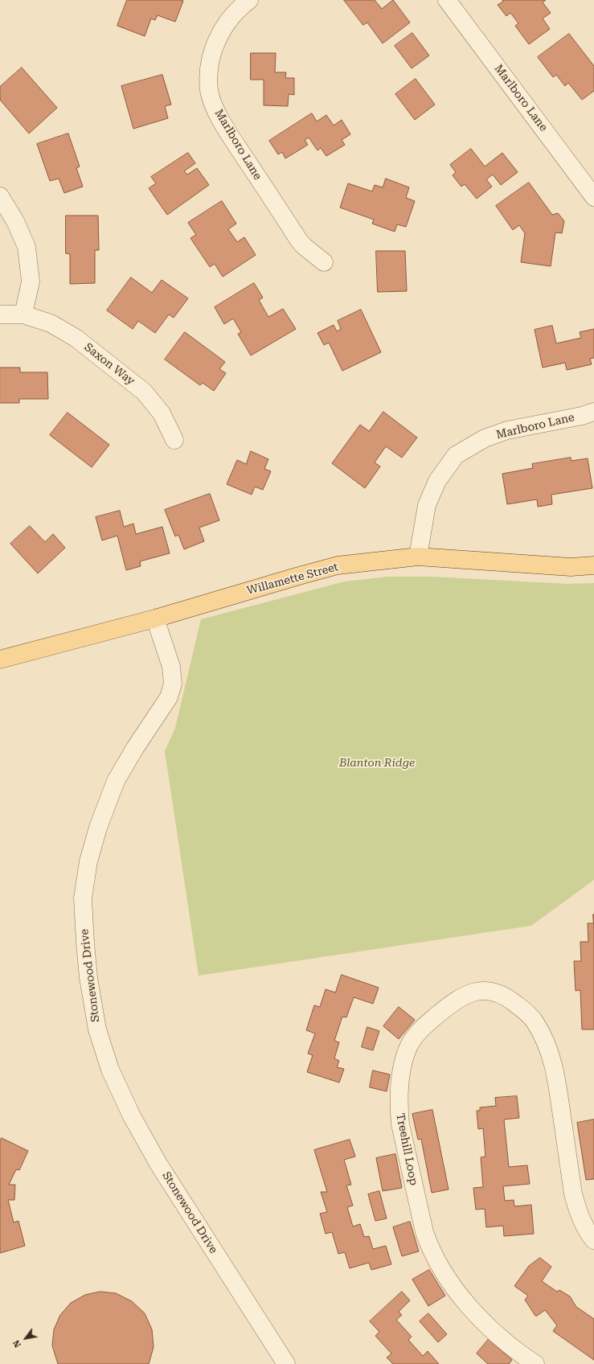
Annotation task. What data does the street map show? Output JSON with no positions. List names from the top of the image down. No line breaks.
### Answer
{"streets":{"main road":["Willamette Street"],"street":["Marlboro Lane","Saxon Way","Stonewood Drive","Treehill Loop"]},"crossings":[["Marlboro Lane","Willamette Street"],["Willamette Street","Stonewood Drive"]],"parks":["Blanton Ridge"],"north":"bottom left"}
